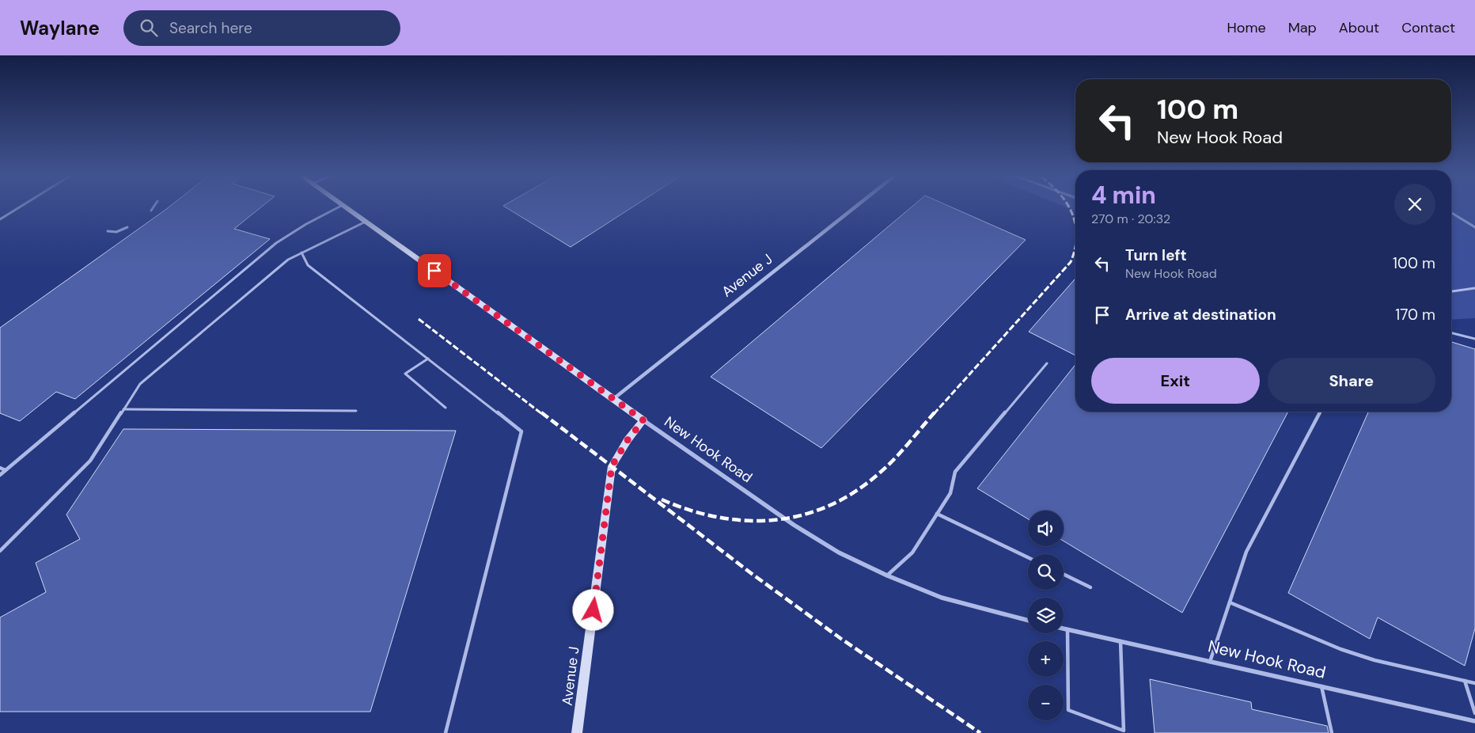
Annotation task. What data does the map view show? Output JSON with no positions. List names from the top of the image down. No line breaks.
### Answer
{"streets":{"street":["Avenue J","New Hook Road"]},"crossings":[["Avenue J","New Hook Road"]],"page":{"header":"Waylane","search":"Search here","nav":["Home","Map","About","Contact"],"turn":["100 m","New Hook Road"],"heading":["4 min","270 m · 20:32"],"list":[{"name":"Turn left","note":"New Hook Road","value":"100 m"},{"name":"Arrive at destination","value":"170 m"}],"buttons":["Exit","Share"],"map_buttons":["+","−"]}}
